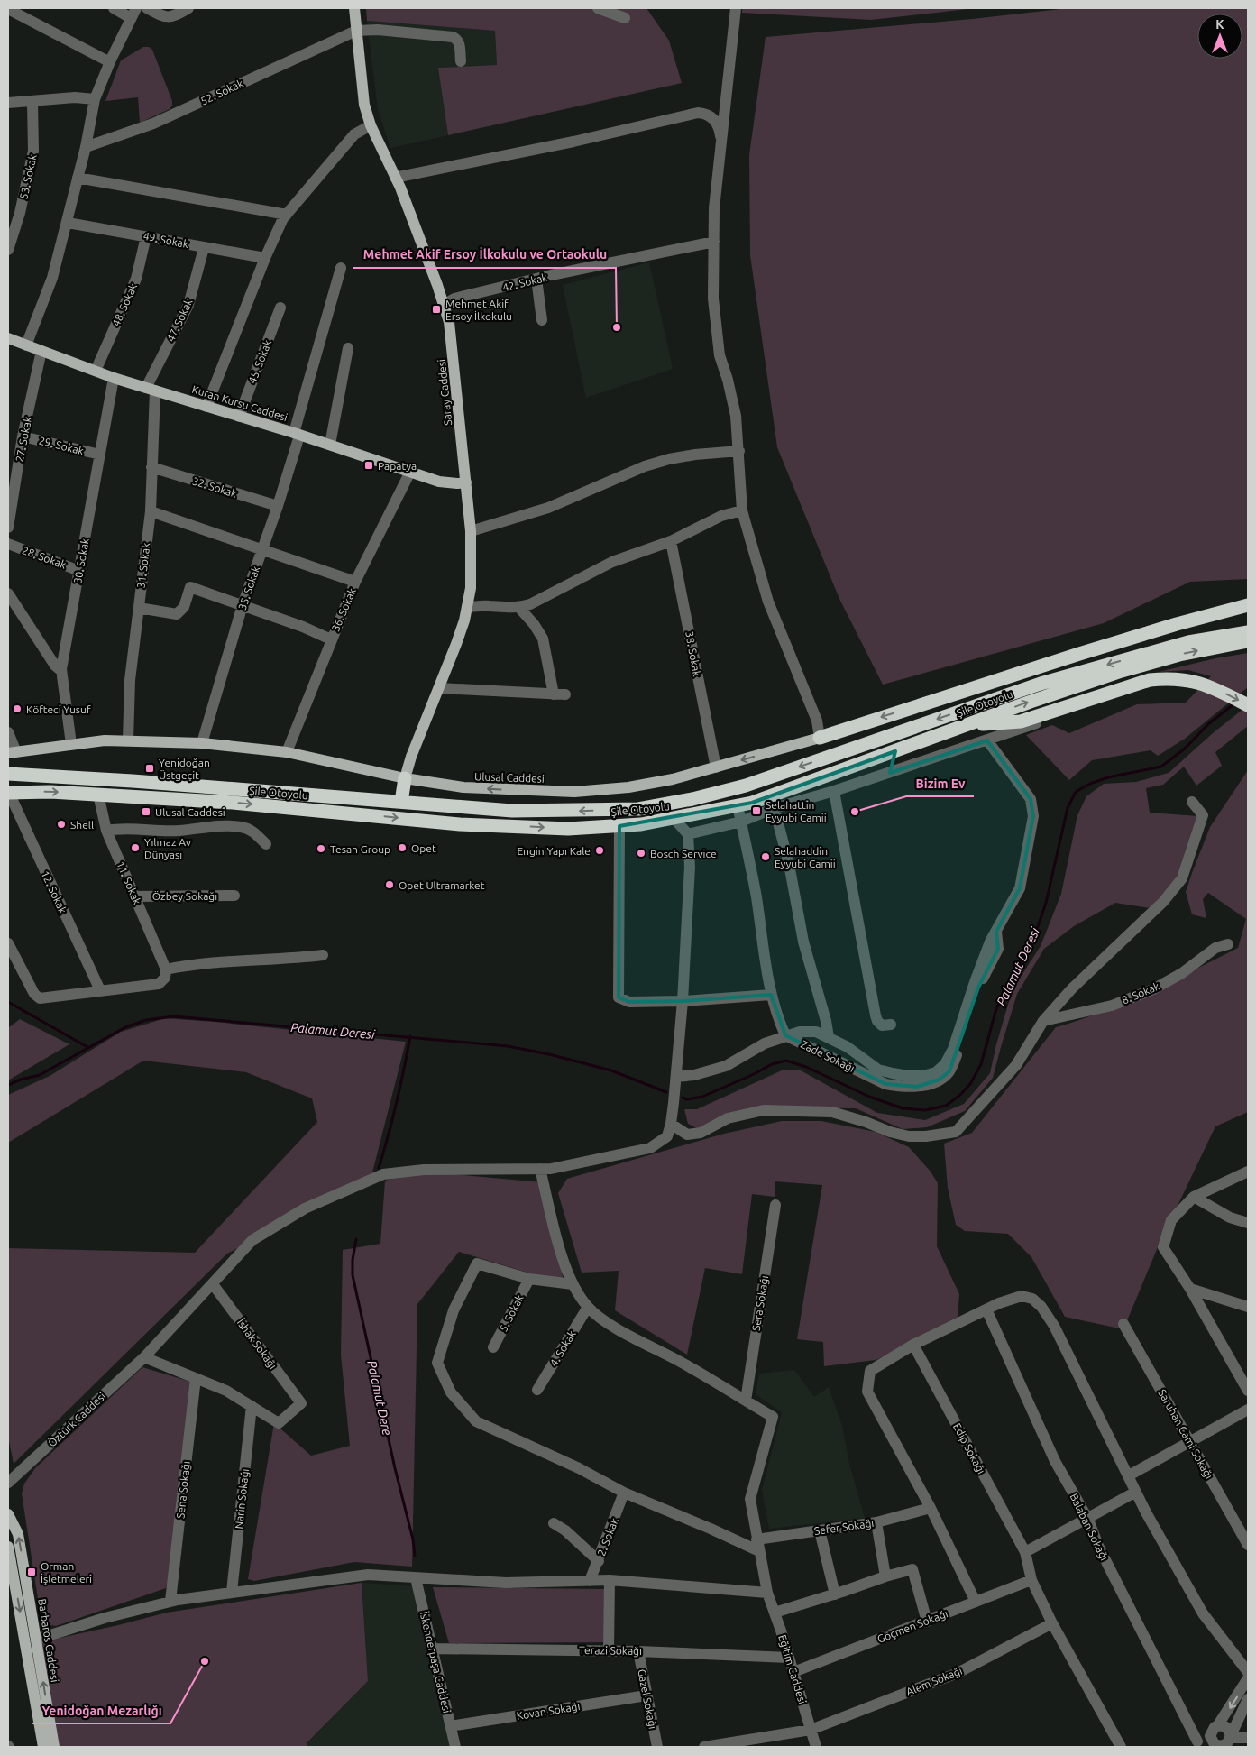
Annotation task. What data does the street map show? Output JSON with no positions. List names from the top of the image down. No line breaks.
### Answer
{"streets":{"highway":["Şile Otoyolu"],"main road":["Saray Caddesi","Kuran Kursu Caddesi","Ulusal Caddesi","Barbaros Caddesi"],"street":["52. Sokak","53. Sokak","49. Sokak","42. Sokak","48. Sokak","47. Sokak","45. Sokak","27. Sokak","29. Sokak","32. Sokak","28. Sokak","30. Sokak","31. Sokak","35. Sokak","36. Sokak","38. Sokak","11. Sokak","12. Sokak","Özbey Sokağı","8. Sokak","Zade Sokağı","Sera Sokağı","5. Sokak","İshak Sokağı","4. Sokak","Öztürk Caddesi","Saruhan Cami Sokağı","Edip Sokağı","Sena Sokağı","Narin Sokağı","Sefer Sokağı","Balaban Sokağı","2. Sokak","Göçmen Sokağı","Terazi Sokağı","İskenderpaşa Caddesi","Eğitim Caddesi","Alem Sokağı","Gazel Sokağı","Kovan Sokağı"]},"crossings":[["52. Sokak","Saray Caddesi"],["49. Sokak","48. Sokak"],["49. Sokak","47. Sokak"],["42. Sokak","Saray Caddesi"],["48. Sokak","Kuran Kursu Caddesi"],["47. Sokak","Kuran Kursu Caddesi"],["47. Sokak","31. Sokak"],["45. Sokak","Kuran Kursu Caddesi"],["Saray Caddesi","Kuran Kursu Caddesi"],["Saray Caddesi","Ulusal Caddesi"],["Kuran Kursu Caddesi","27. Sokak"],["Kuran Kursu Caddesi","30. Sokak"],["Kuran Kursu Caddesi","31. Sokak"],["Kuran Kursu Caddesi","35. Sokak"],["Kuran Kursu Caddesi","36. Sokak"],["27. Sokak","29. Sokak"],["29. Sokak","30. Sokak"],["32. Sokak","31. Sokak"],["32. Sokak","35. Sokak"],["28. Sokak","30. Sokak"],["30. Sokak","Ulusal Caddesi"],["31. Sokak","Ulusal Caddesi"],["35. Sokak","Ulusal Caddesi"],["36. Sokak","Ulusal Caddesi"],["38. Sokak","Ulusal Caddesi"],["Şile Otoyolu","11. Sokak"],["Şile Otoyolu","12. Sokak"],["11. Sokak","Özbey Sokağı"],["Sera Sokağı","Eğitim Caddesi"],["İshak Sokağı","Öztürk Caddesi"],["İshak Sokağı","Narin Sokağı"],["Edip Sokağı","Göçmen Sokağı"],["Edip Sokağı","Alem Sokağı"],["Sefer Sokağı","Eğitim Caddesi"],["Göçmen Sokağı","Eğitim Caddesi"],["Terazi Sokağı","İskenderpaşa Caddesi"],["Terazi Sokağı","Eğitim Caddesi"],["Terazi Sokağı","Gazel Sokağı"],["İskenderpaşa Caddesi","Kovan Sokağı"],["Eğitim Caddesi","Alem Sokağı"],["Gazel Sokağı","Kovan Sokağı"]],"one_way":["Ulusal Caddesi"],"water":["Palamut Deresi","Palamut Dere"],"places":{"transit":["Mehmet Akif Ersoy İlkokulu","Papatya","Yenidoğan Üstgeçit","Selahattin Eyyubi Camii","Ulusal Caddesi","Orman İşletmeleri"],"other":["Mehmet Akif Ersoy İlkokulu ve Ortaokulu","Köfteci Yusuf","Bizim Ev","Shell","Yılmaz Av Dünyası","Opet","Tesan Group","Engin Yapı Kale","Bosch Service","Selahaddin Eyyubi Camii","Opet Ultramarket","Yenidoğan Mezarlığı"]},"north":"top"}
